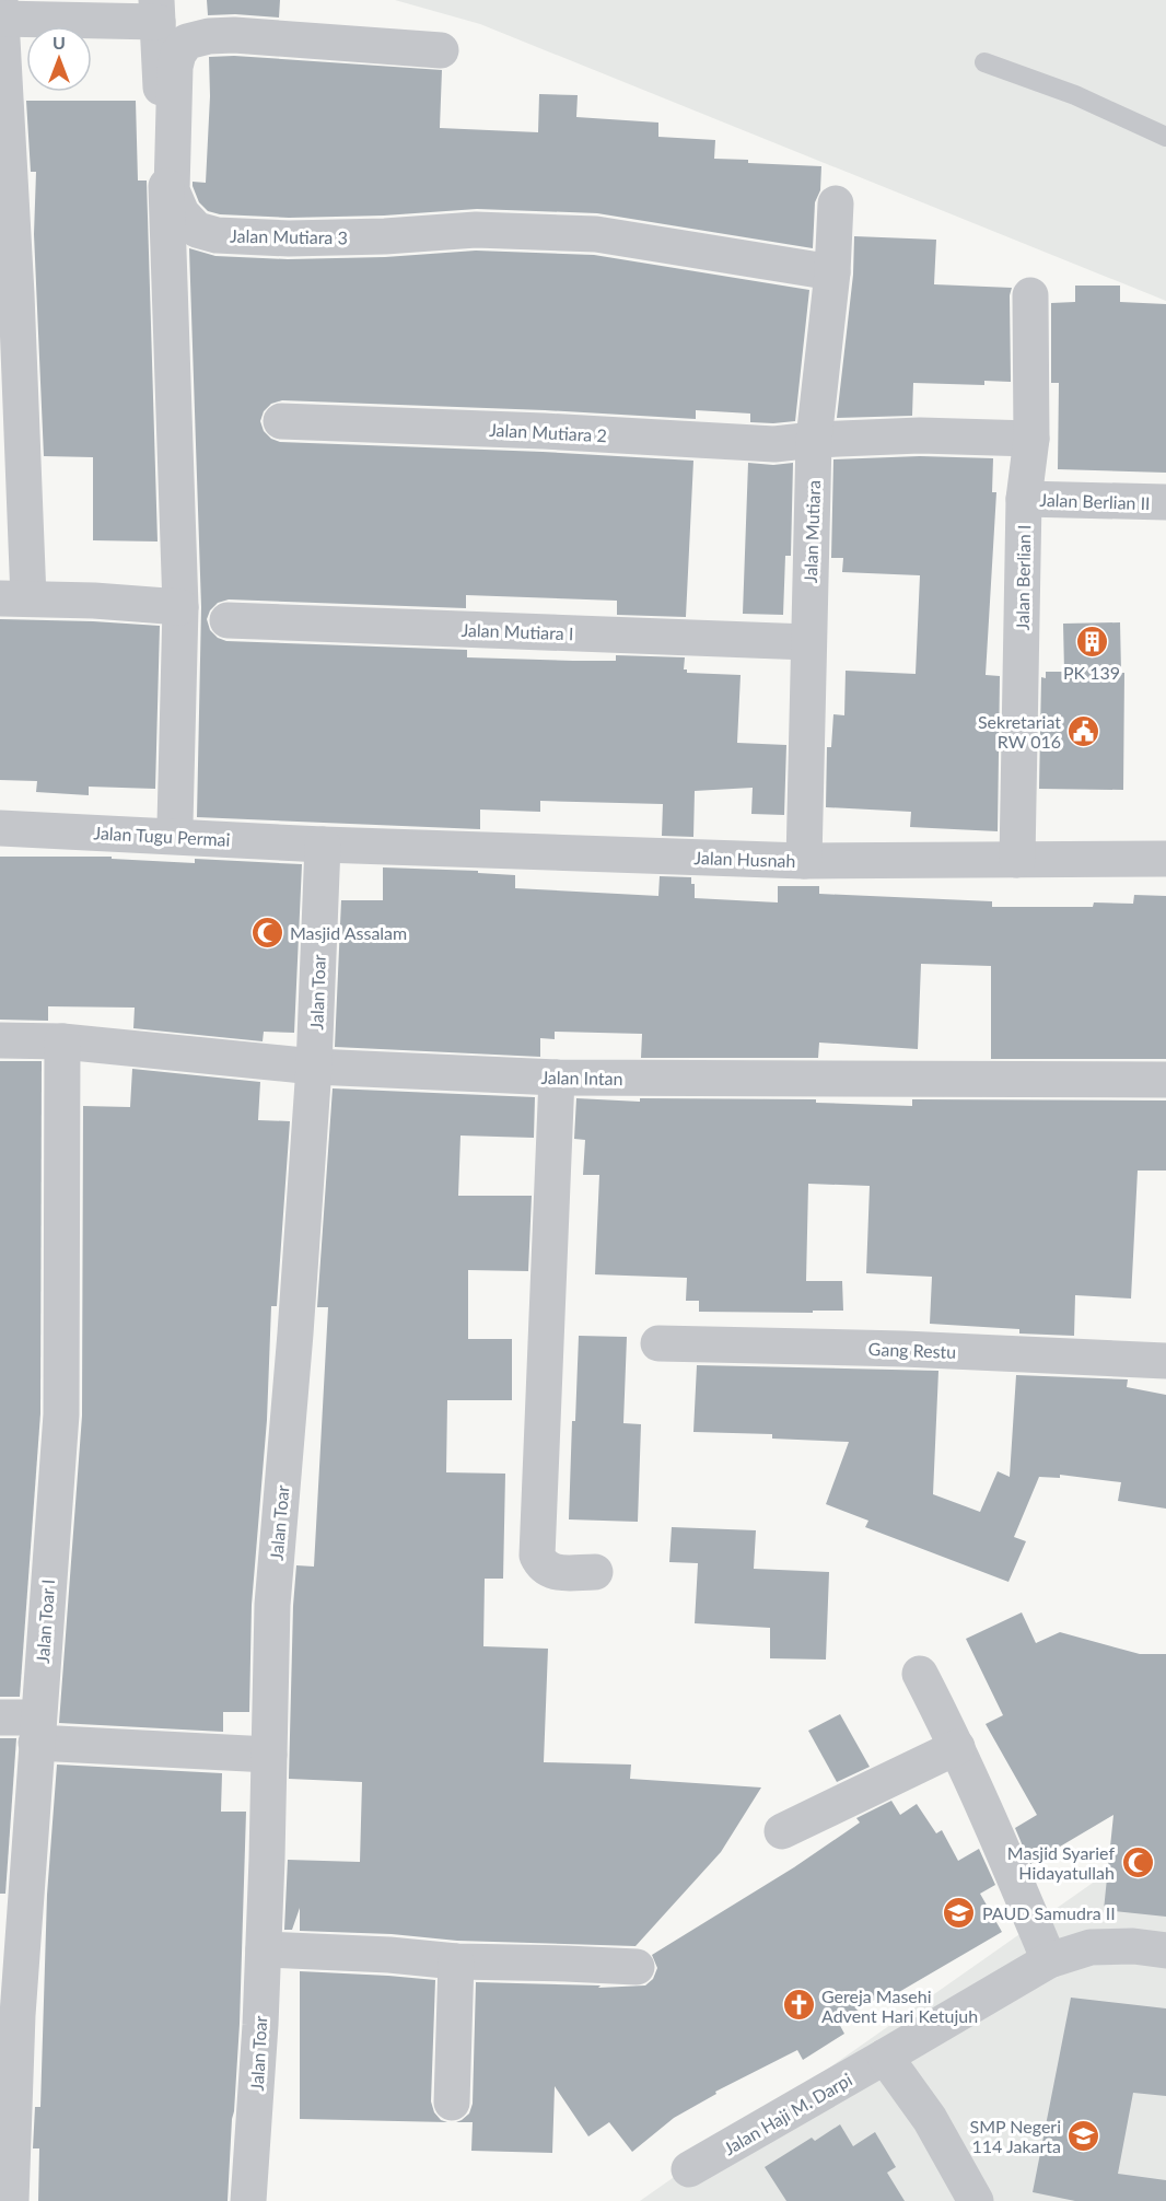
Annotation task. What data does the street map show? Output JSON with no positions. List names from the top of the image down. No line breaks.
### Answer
{"streets":{"street":["Jalan Mutiara 3","Jalan Mutiara 2","Jalan Berlian II","Jalan Mutiara","Jalan Berlian I","Jalan Mutiara I","Jalan Tugu Permai","Jalan Husnah","Jalan Toar","Jalan Intan","Gang Restu","Jalan Toar I","Jalan Haji M. Darpi"]},"crossings":[["Jalan Mutiara 3","Jalan Mutiara"],["Jalan Mutiara 2","Jalan Mutiara"],["Jalan Mutiara 2","Jalan Berlian I"],["Jalan Berlian II","Jalan Berlian I"],["Jalan Mutiara","Jalan Mutiara I"],["Jalan Mutiara","Jalan Husnah"],["Jalan Berlian I","Jalan Husnah"],["Jalan Tugu Permai","Jalan Husnah"],["Jalan Tugu Permai","Jalan Toar"],["Jalan Husnah","Jalan Toar"],["Jalan Toar","Jalan Intan"],["Jalan Intan","Jalan Toar I"]],"places":{"building":["PK 139"],"public building":["Sekretariat RW 016"],"mosque":["Masjid Assalam","Masjid Syarief Hidayatullah"],"school or university":["PAUD Samudra II","SMP Negeri 114 Jakarta"],"church":["Gereja Masehi Advent Hari Ketujuh"]},"north":"top"}
